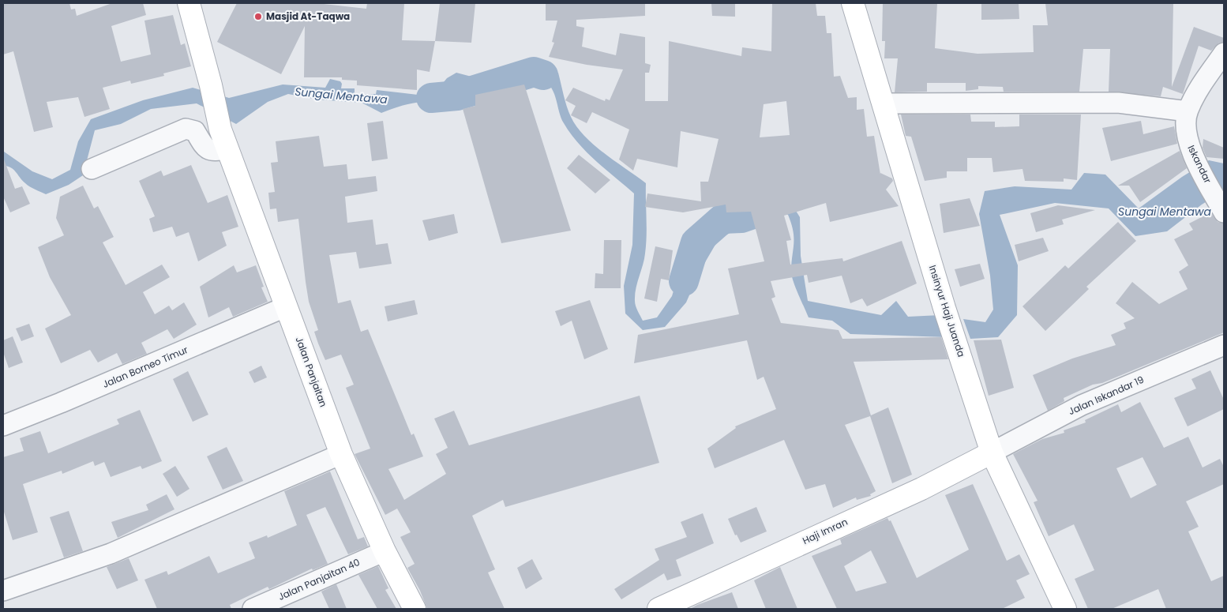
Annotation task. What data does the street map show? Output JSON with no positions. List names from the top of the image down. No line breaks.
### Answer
{"streets":{"street":["Iskandar","Insinyur Haji Juanda","Jalan Borneo Timur","Jalan Panjaitan","Jalan Iskandar 19","Haji Imran","Jalan Panjaitan 40"]},"crossings":[["Insinyur Haji Juanda","Jalan Iskandar 19"],["Insinyur Haji Juanda","Haji Imran"],["Jalan Borneo Timur","Jalan Panjaitan"],["Jalan Panjaitan","Jalan Panjaitan 40"],["Jalan Iskandar 19","Haji Imran"]],"water":["Sungai Mentawa"],"places":["Masjid At-Taqwa"]}
